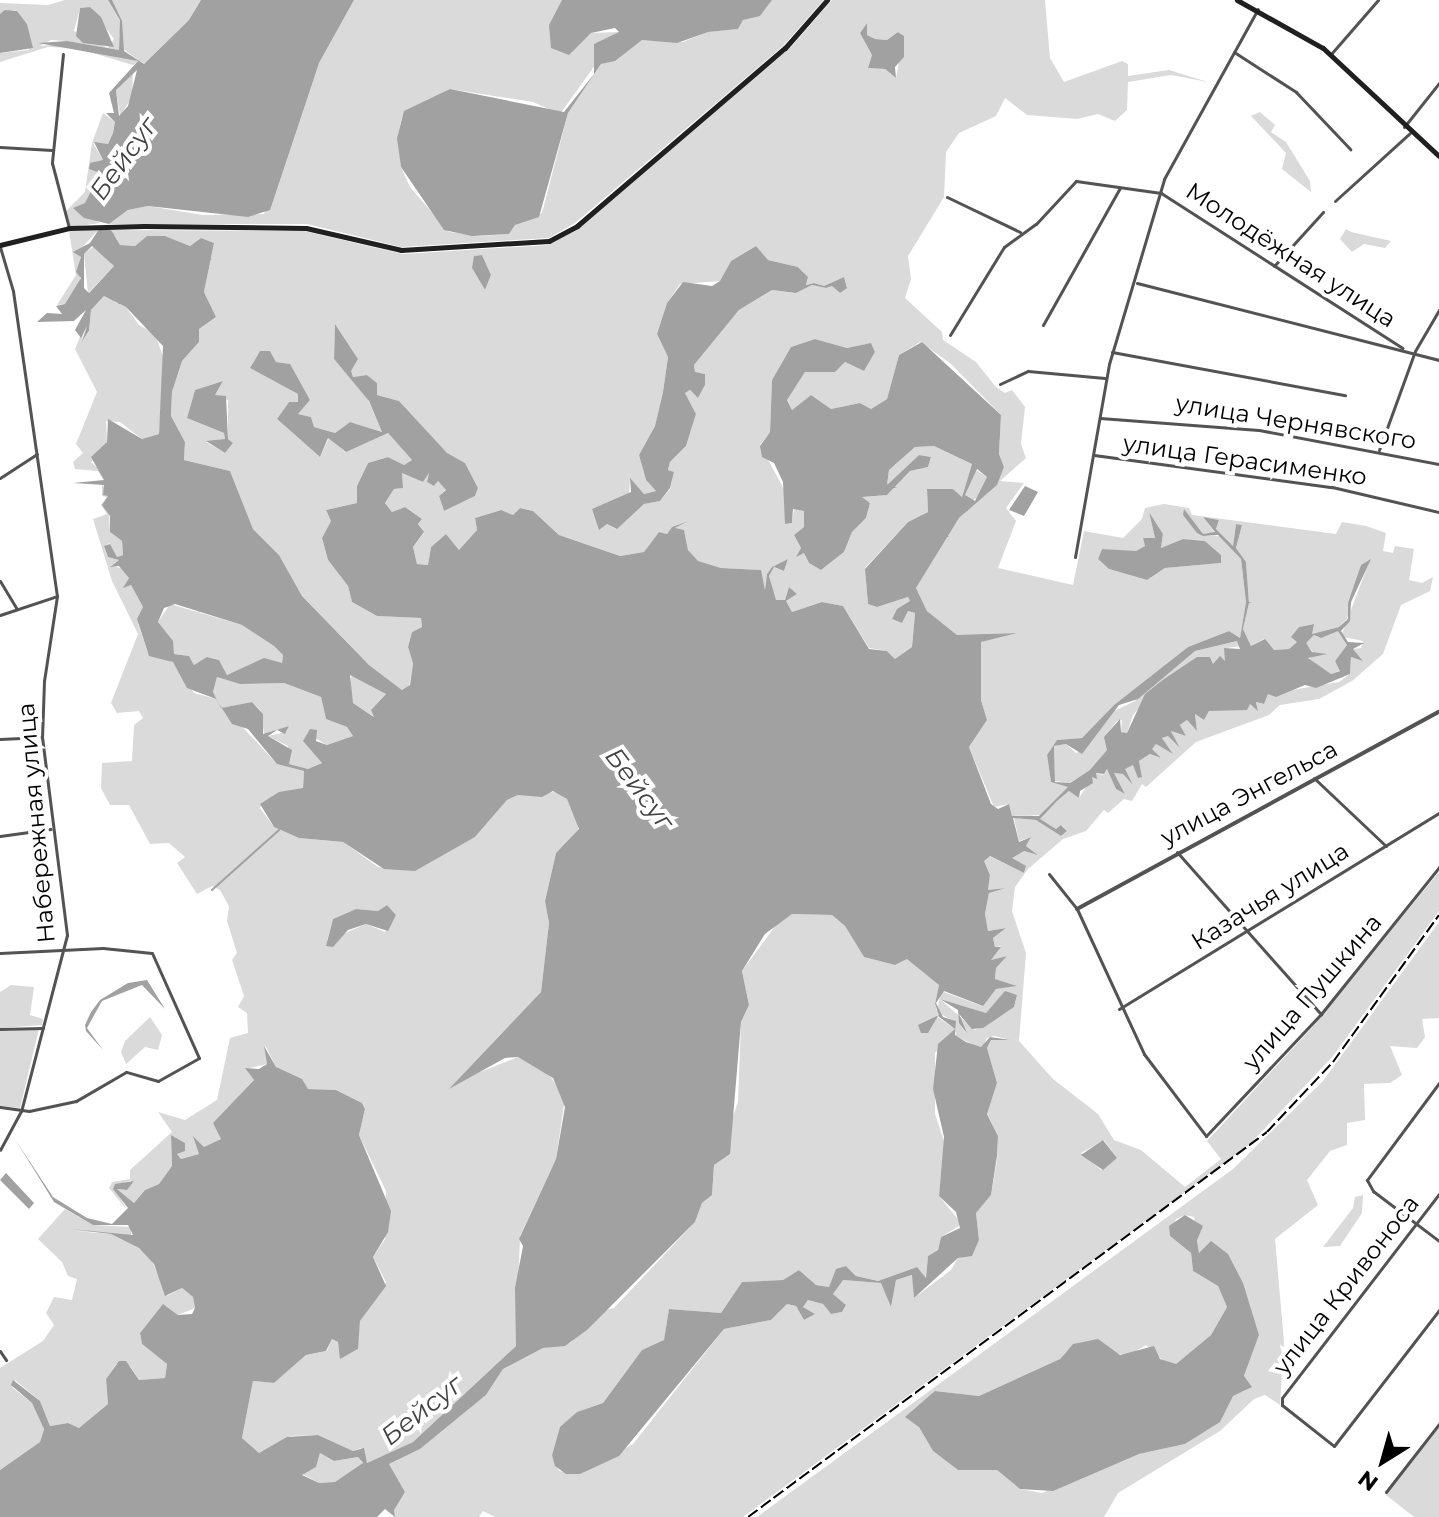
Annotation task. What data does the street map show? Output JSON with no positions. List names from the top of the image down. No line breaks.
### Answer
{"streets":{"street":["Молодёжная улица","улица Чернявского","улица Герасименко","улица Энгельса","Набережная улица","Казачья улица","улица Пушкина","улица Кривоноса"]},"crossings":[["Казачья улица","улица Пушкина"]],"water":["Бейсуг"],"north":"bottom left"}
